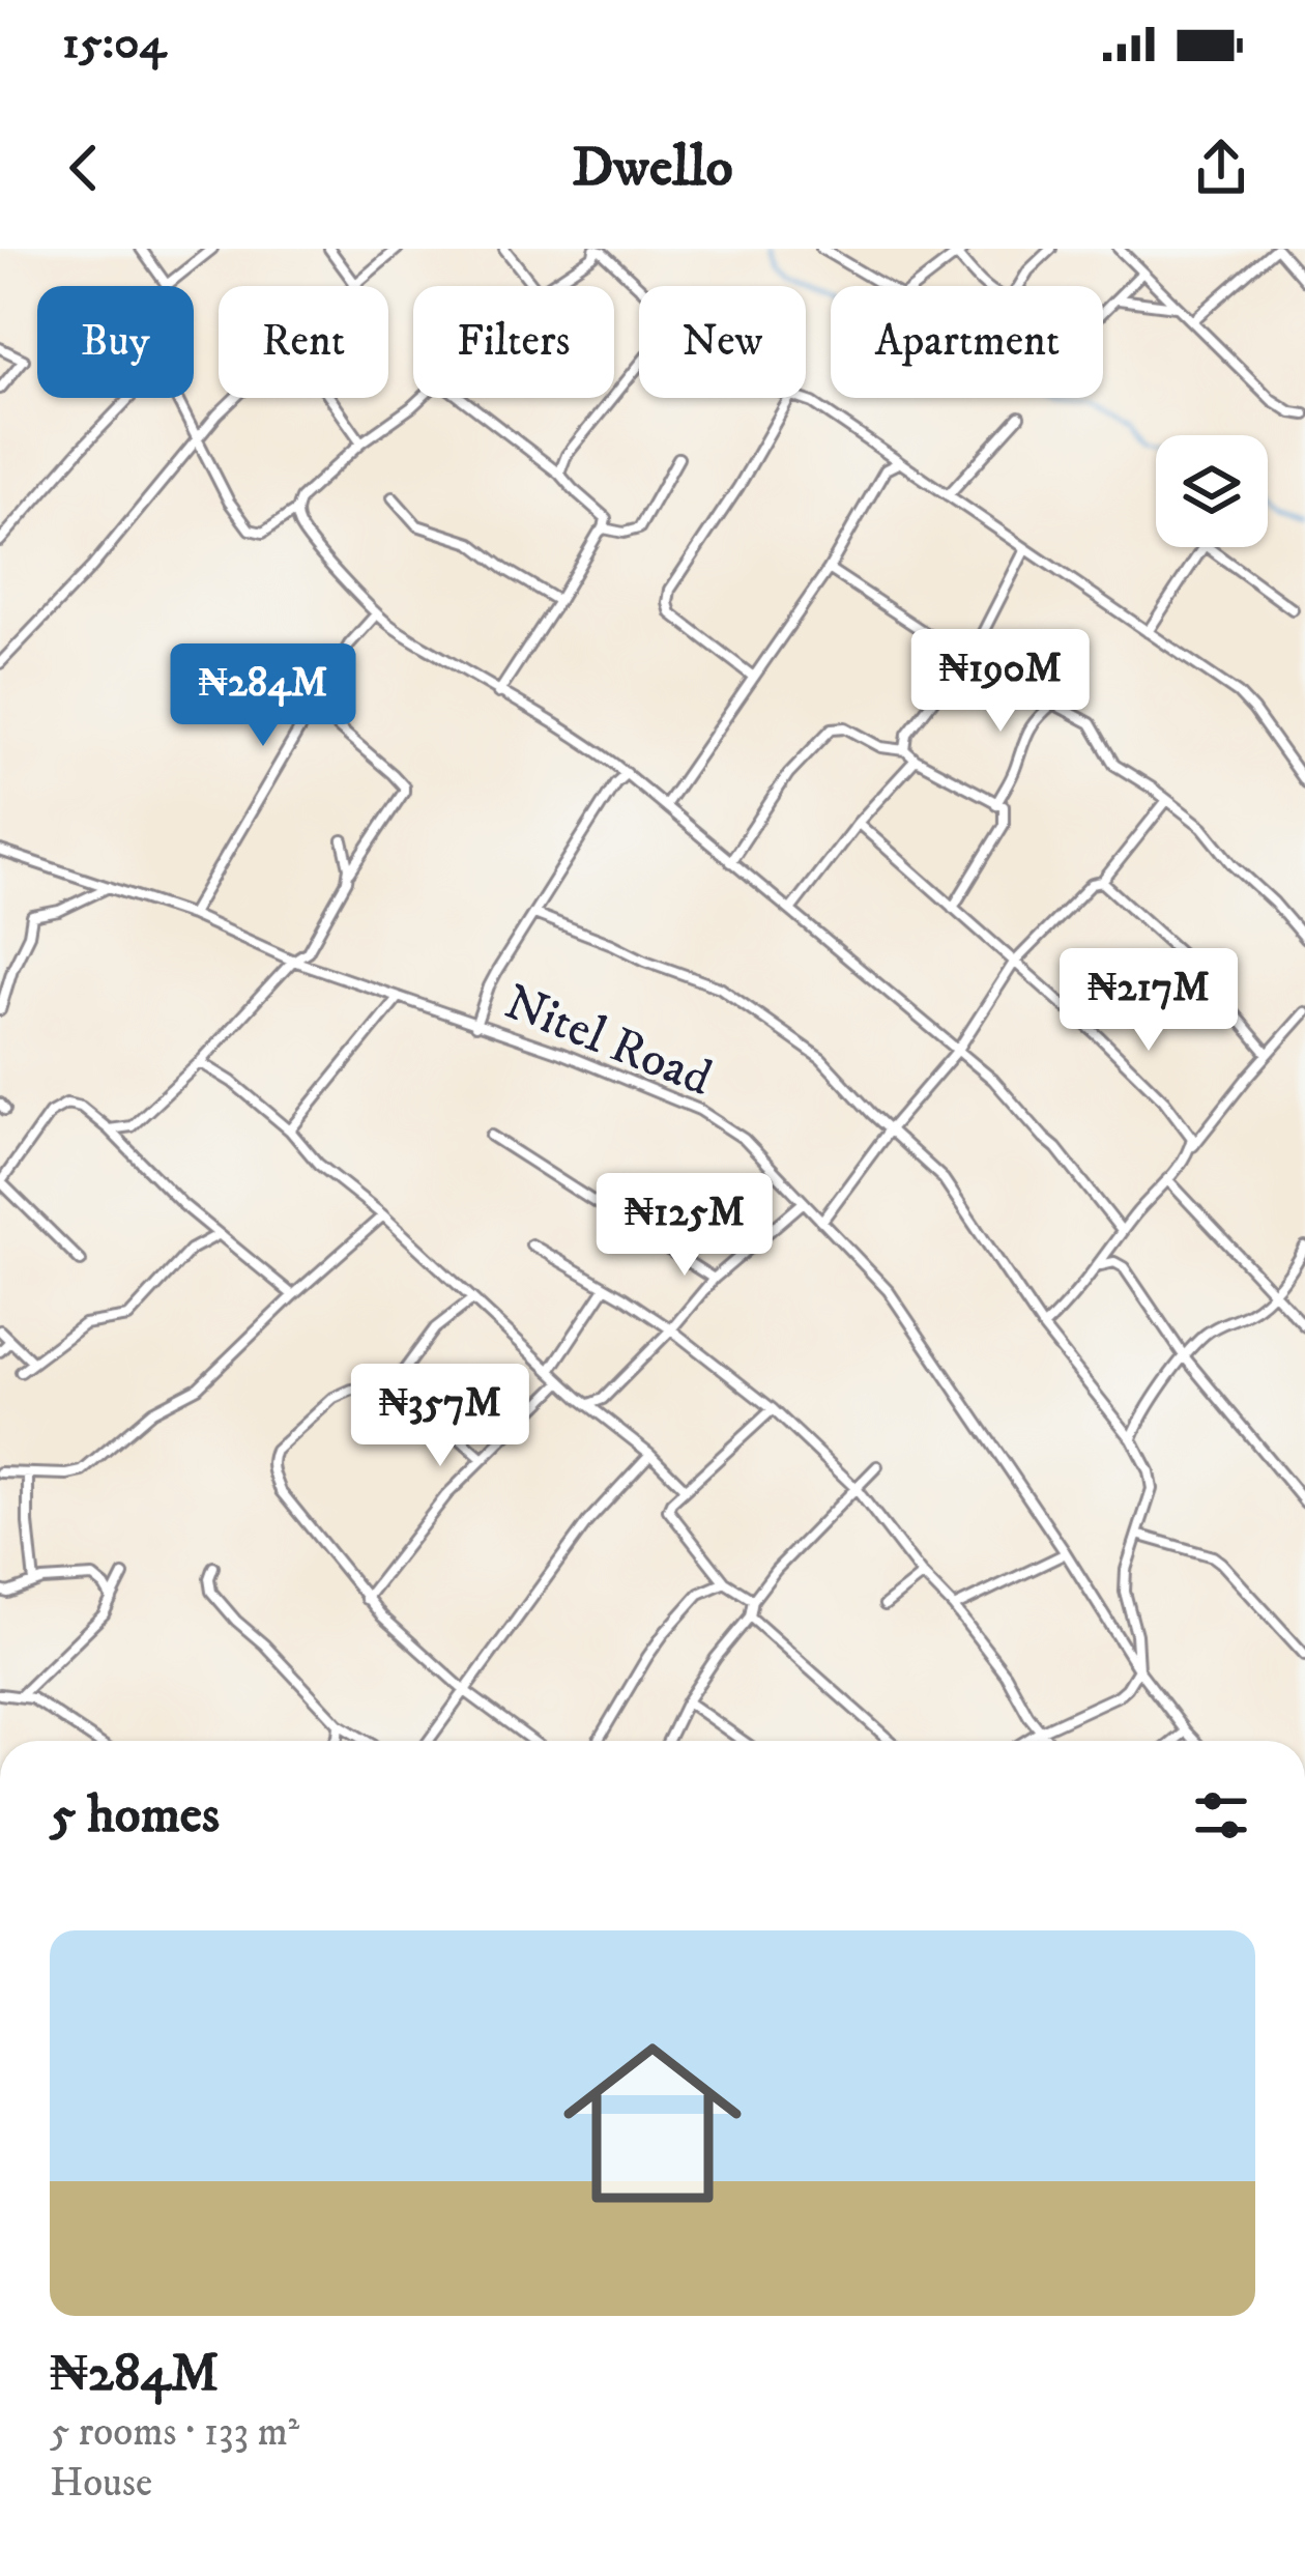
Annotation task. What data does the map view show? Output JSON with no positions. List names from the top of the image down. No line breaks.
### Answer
{"streets":{"street":["Nitel Road"]},"page":{"status":"15:04","header":"Dwello","chip":["Buy","Rent","Filters","New","Apartment"],"price":["₦190M","₦284M","₦217M","₦125M","₦357M"],"heading":"5 homes","list":[{"name":"₦284M","note":"5 rooms · 133 m² · House"}]}}
